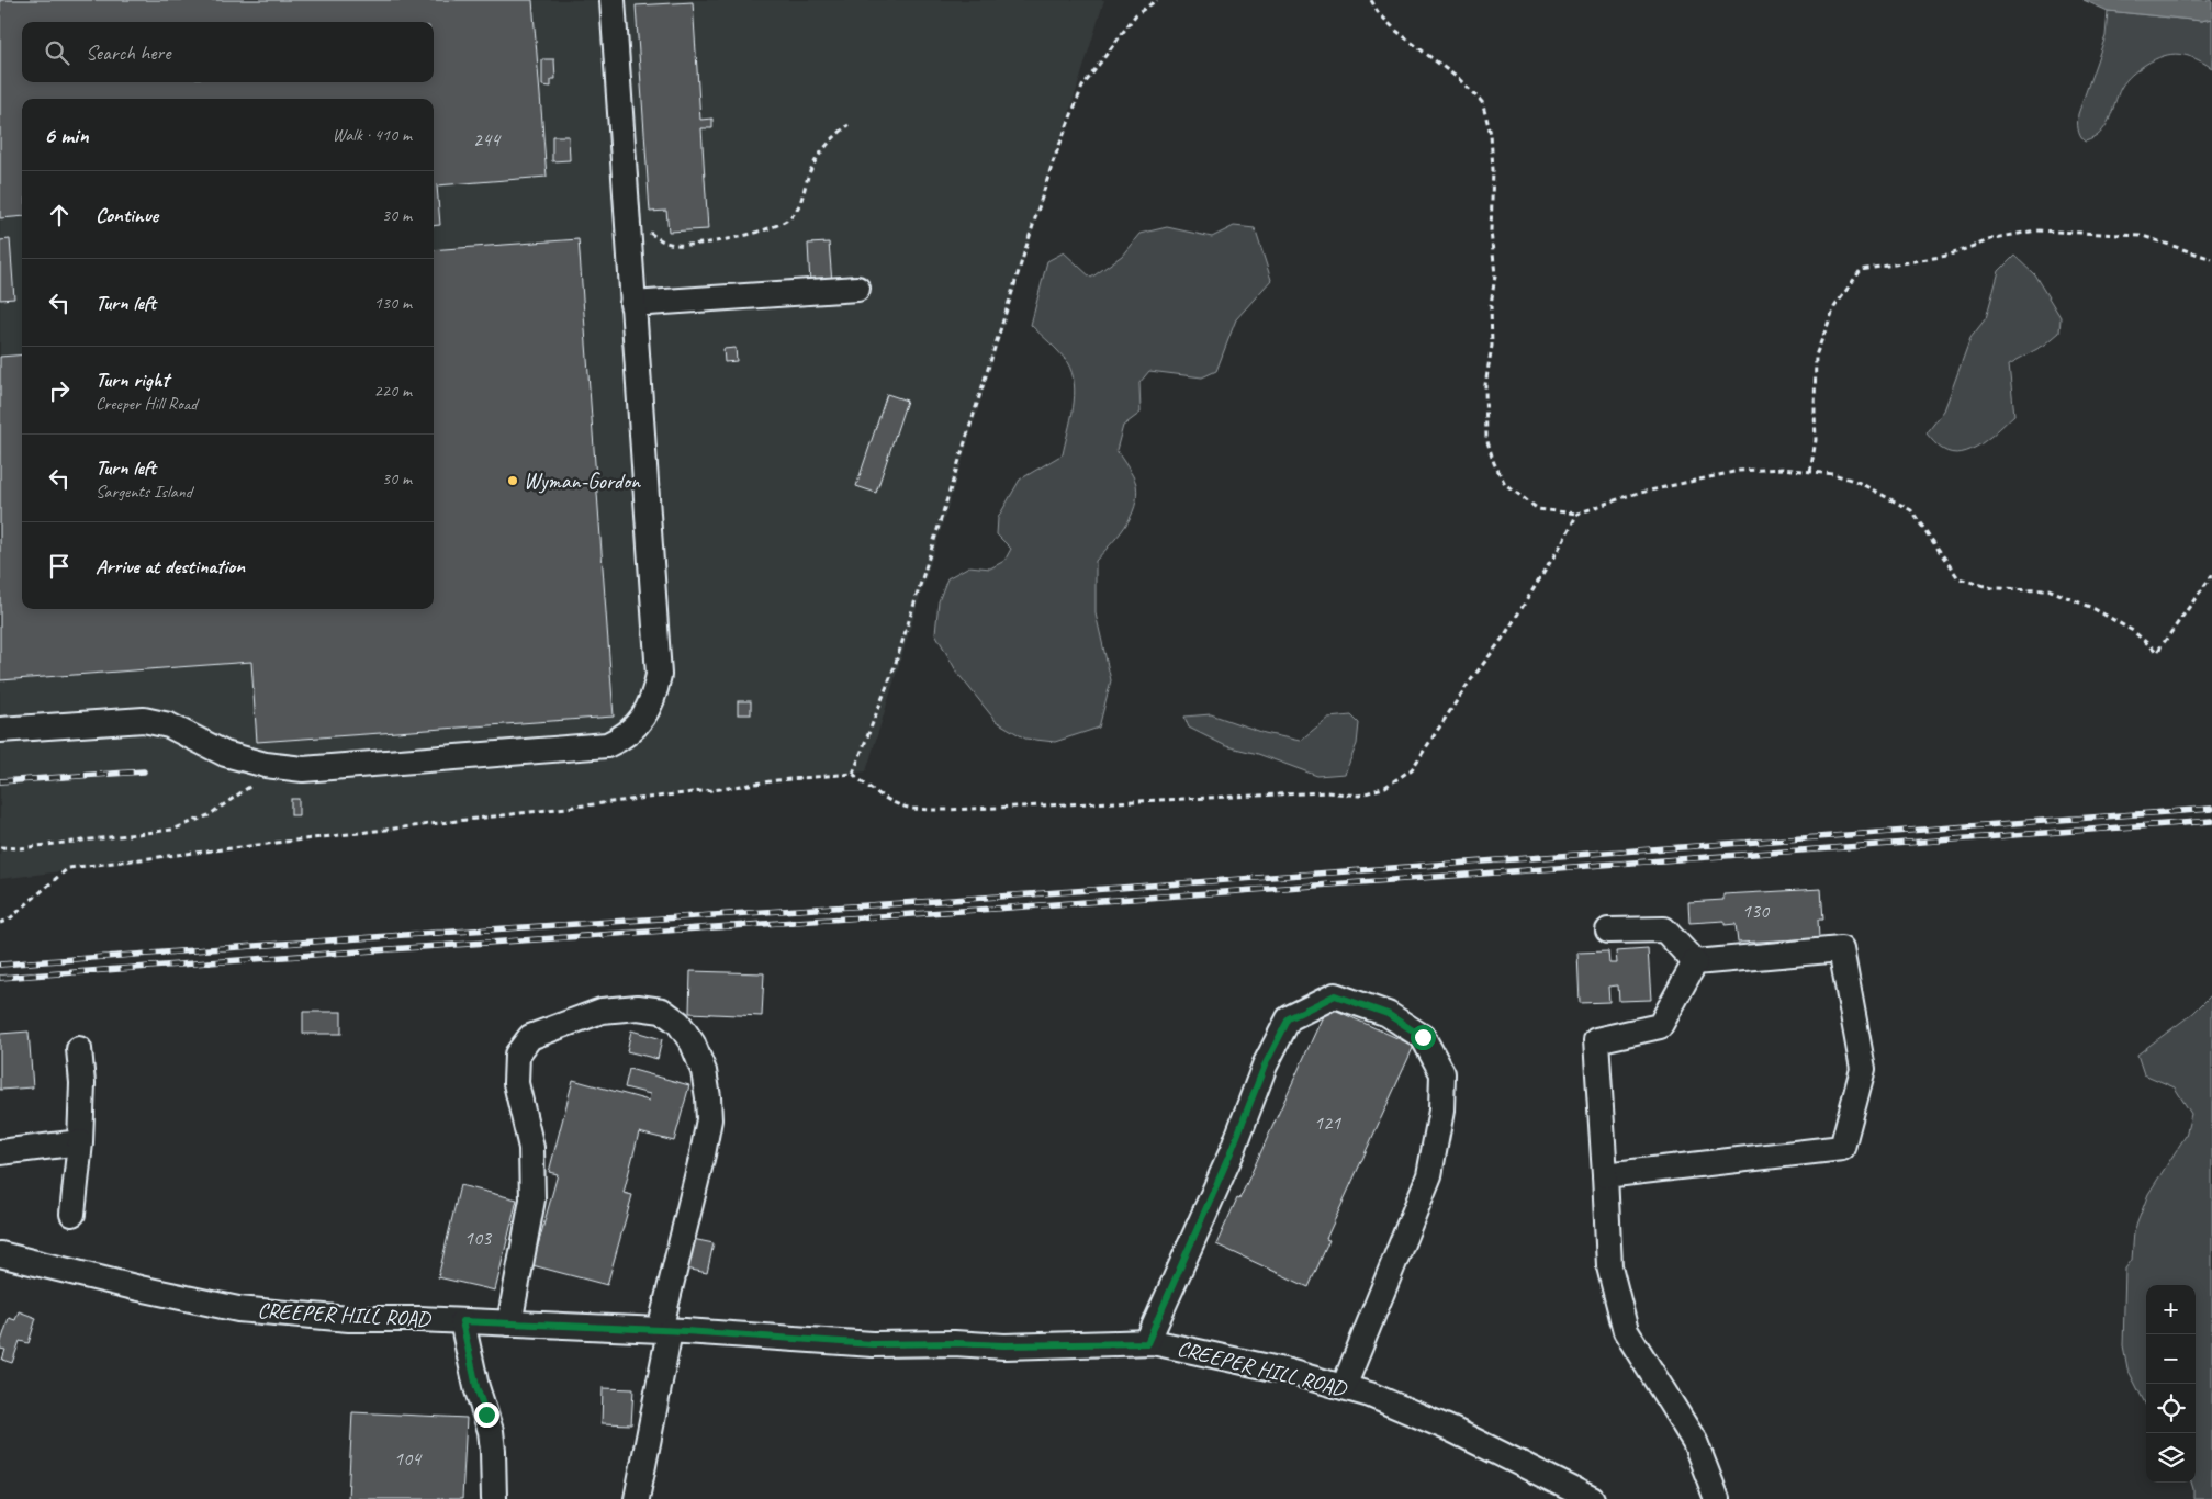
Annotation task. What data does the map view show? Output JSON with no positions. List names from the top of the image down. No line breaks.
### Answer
{"streets":{"street":["CREEPER HILL ROAD"]},"places":["Wyman-Gordon"],"house_numbers":["244","130","121","103","104"],"page":{"search":"Search here","heading":["6 min","Walk · 410 m"],"list":[["Continue","30 m"],["Turn left","130 m"],["Turn right","Creeper Hill Road","220 m"],["Turn left","Sargents Island","30 m"],"Arrive at destination"],"map_buttons":["+","−"]}}
